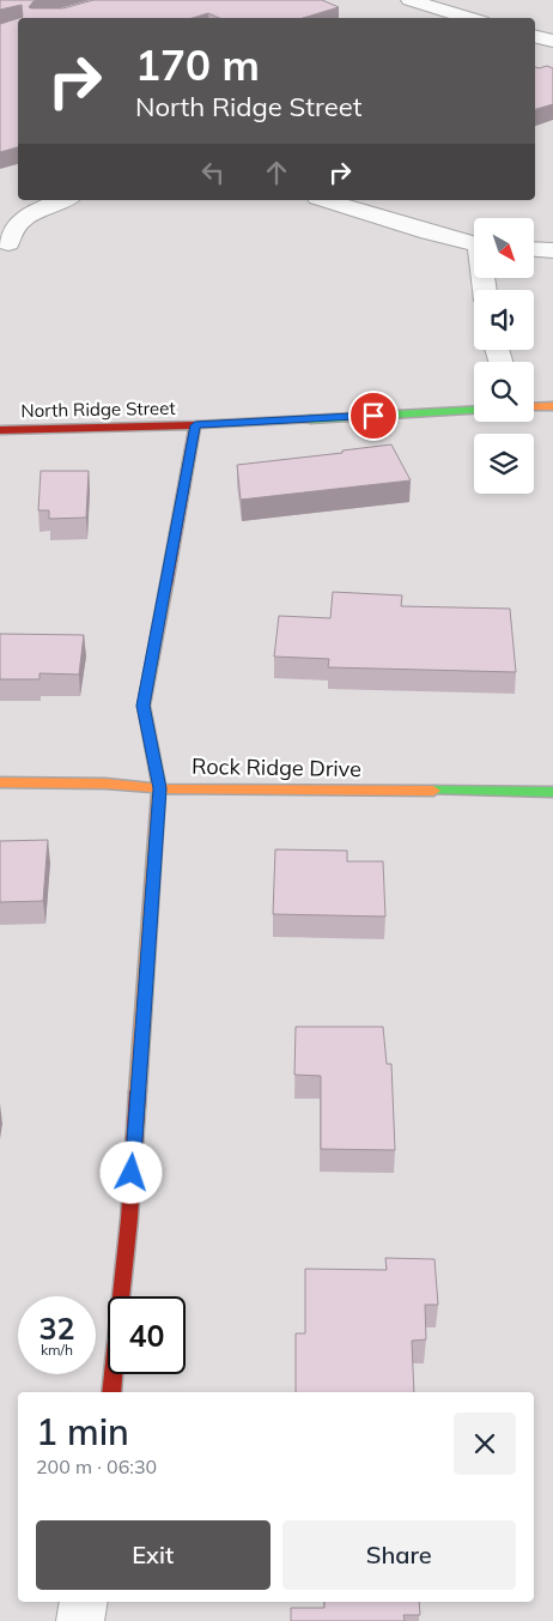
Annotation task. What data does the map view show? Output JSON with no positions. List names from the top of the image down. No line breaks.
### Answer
{"streets":{"street":["North Ridge Street","Rock Ridge Drive"]},"north":"bottom right","page":{"turn":["170 m","North Ridge Street"],"speed":"32 km/h","limit":"40","heading":["1 min","200 m · 06:30"],"buttons":["Exit","Share"]}}
